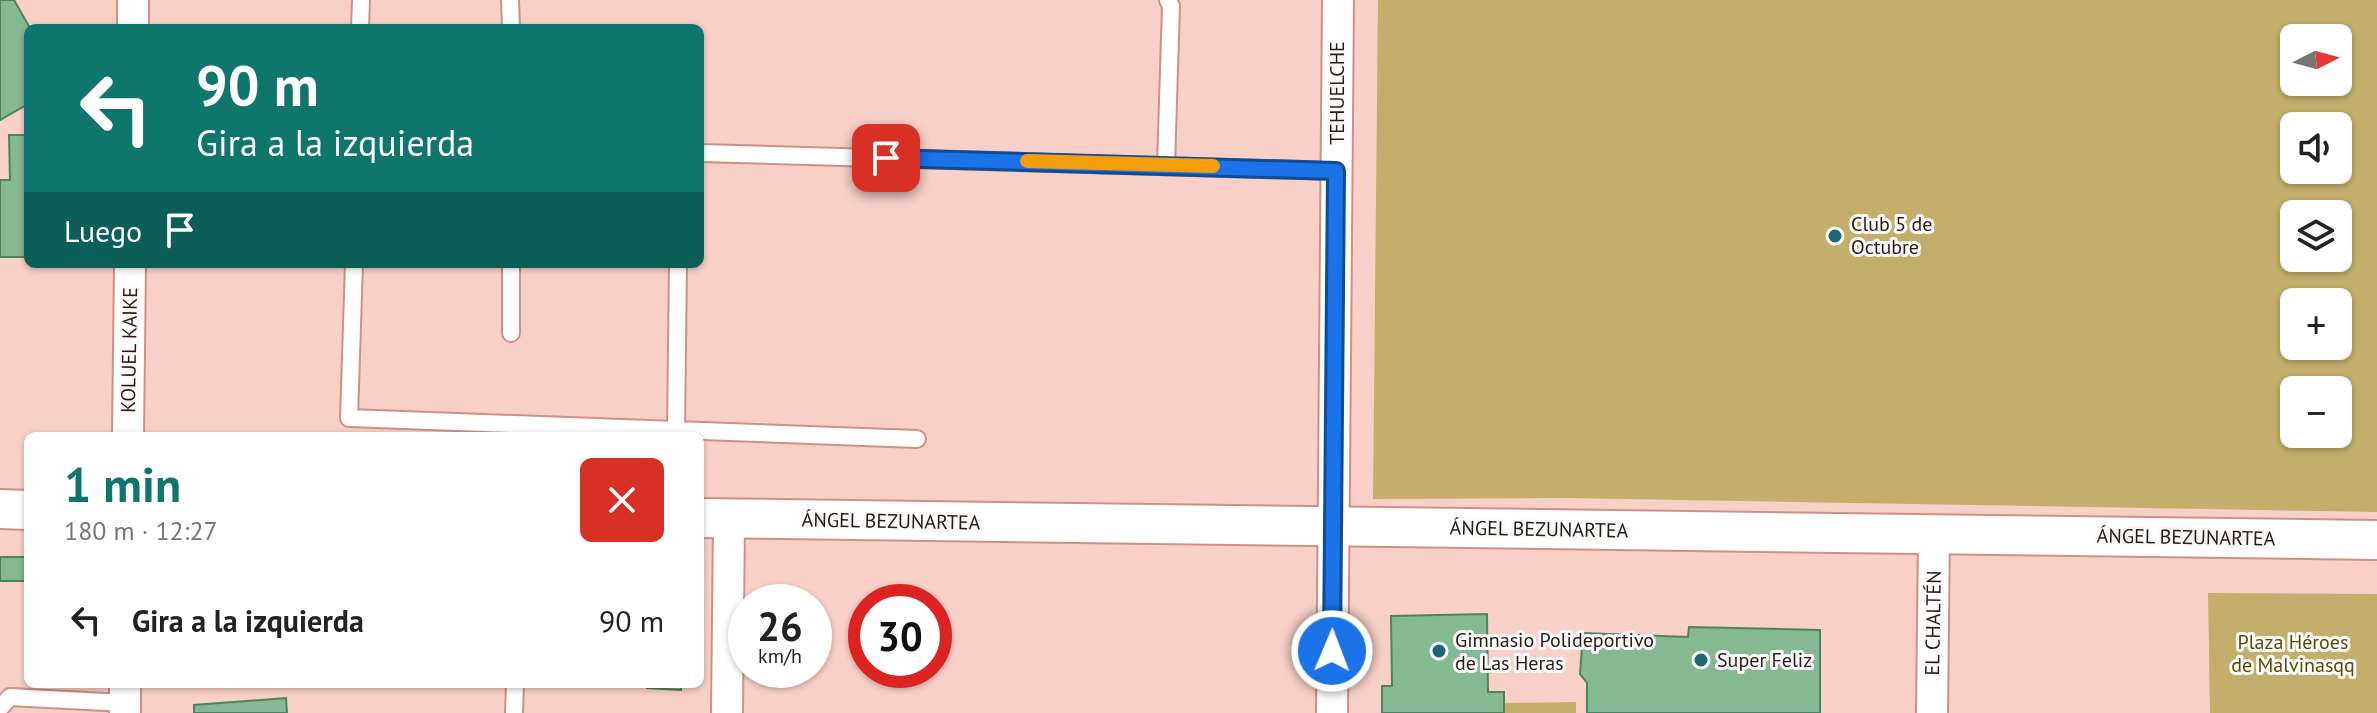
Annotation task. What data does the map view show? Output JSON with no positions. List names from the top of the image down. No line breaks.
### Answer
{"streets":{"street":["TEHUELCHE","KOLUEL KAIKE","ÁNGEL BEZUNARTEA","EL CHALTÉN"]},"crossings":[["TEHUELCHE","ÁNGEL BEZUNARTEA"],["ÁNGEL BEZUNARTEA","EL CHALTÉN"]],"parks":["Plaza Héroes de Malvinasqq"],"places":["Club 5 de Octubre","Gimnasio Polideportivo de Las Heras","Super Feliz"],"north":"right","page":{"map_buttons":["+","−"],"turn":["90 m","Gira a la izquierda"],"then":"Luego","heading":["1 min","180 m · 12:27"],"list":[{"name":"Gira a la izquierda","value":"90 m"}],"speed":"26 km/h","limit":"30"}}
